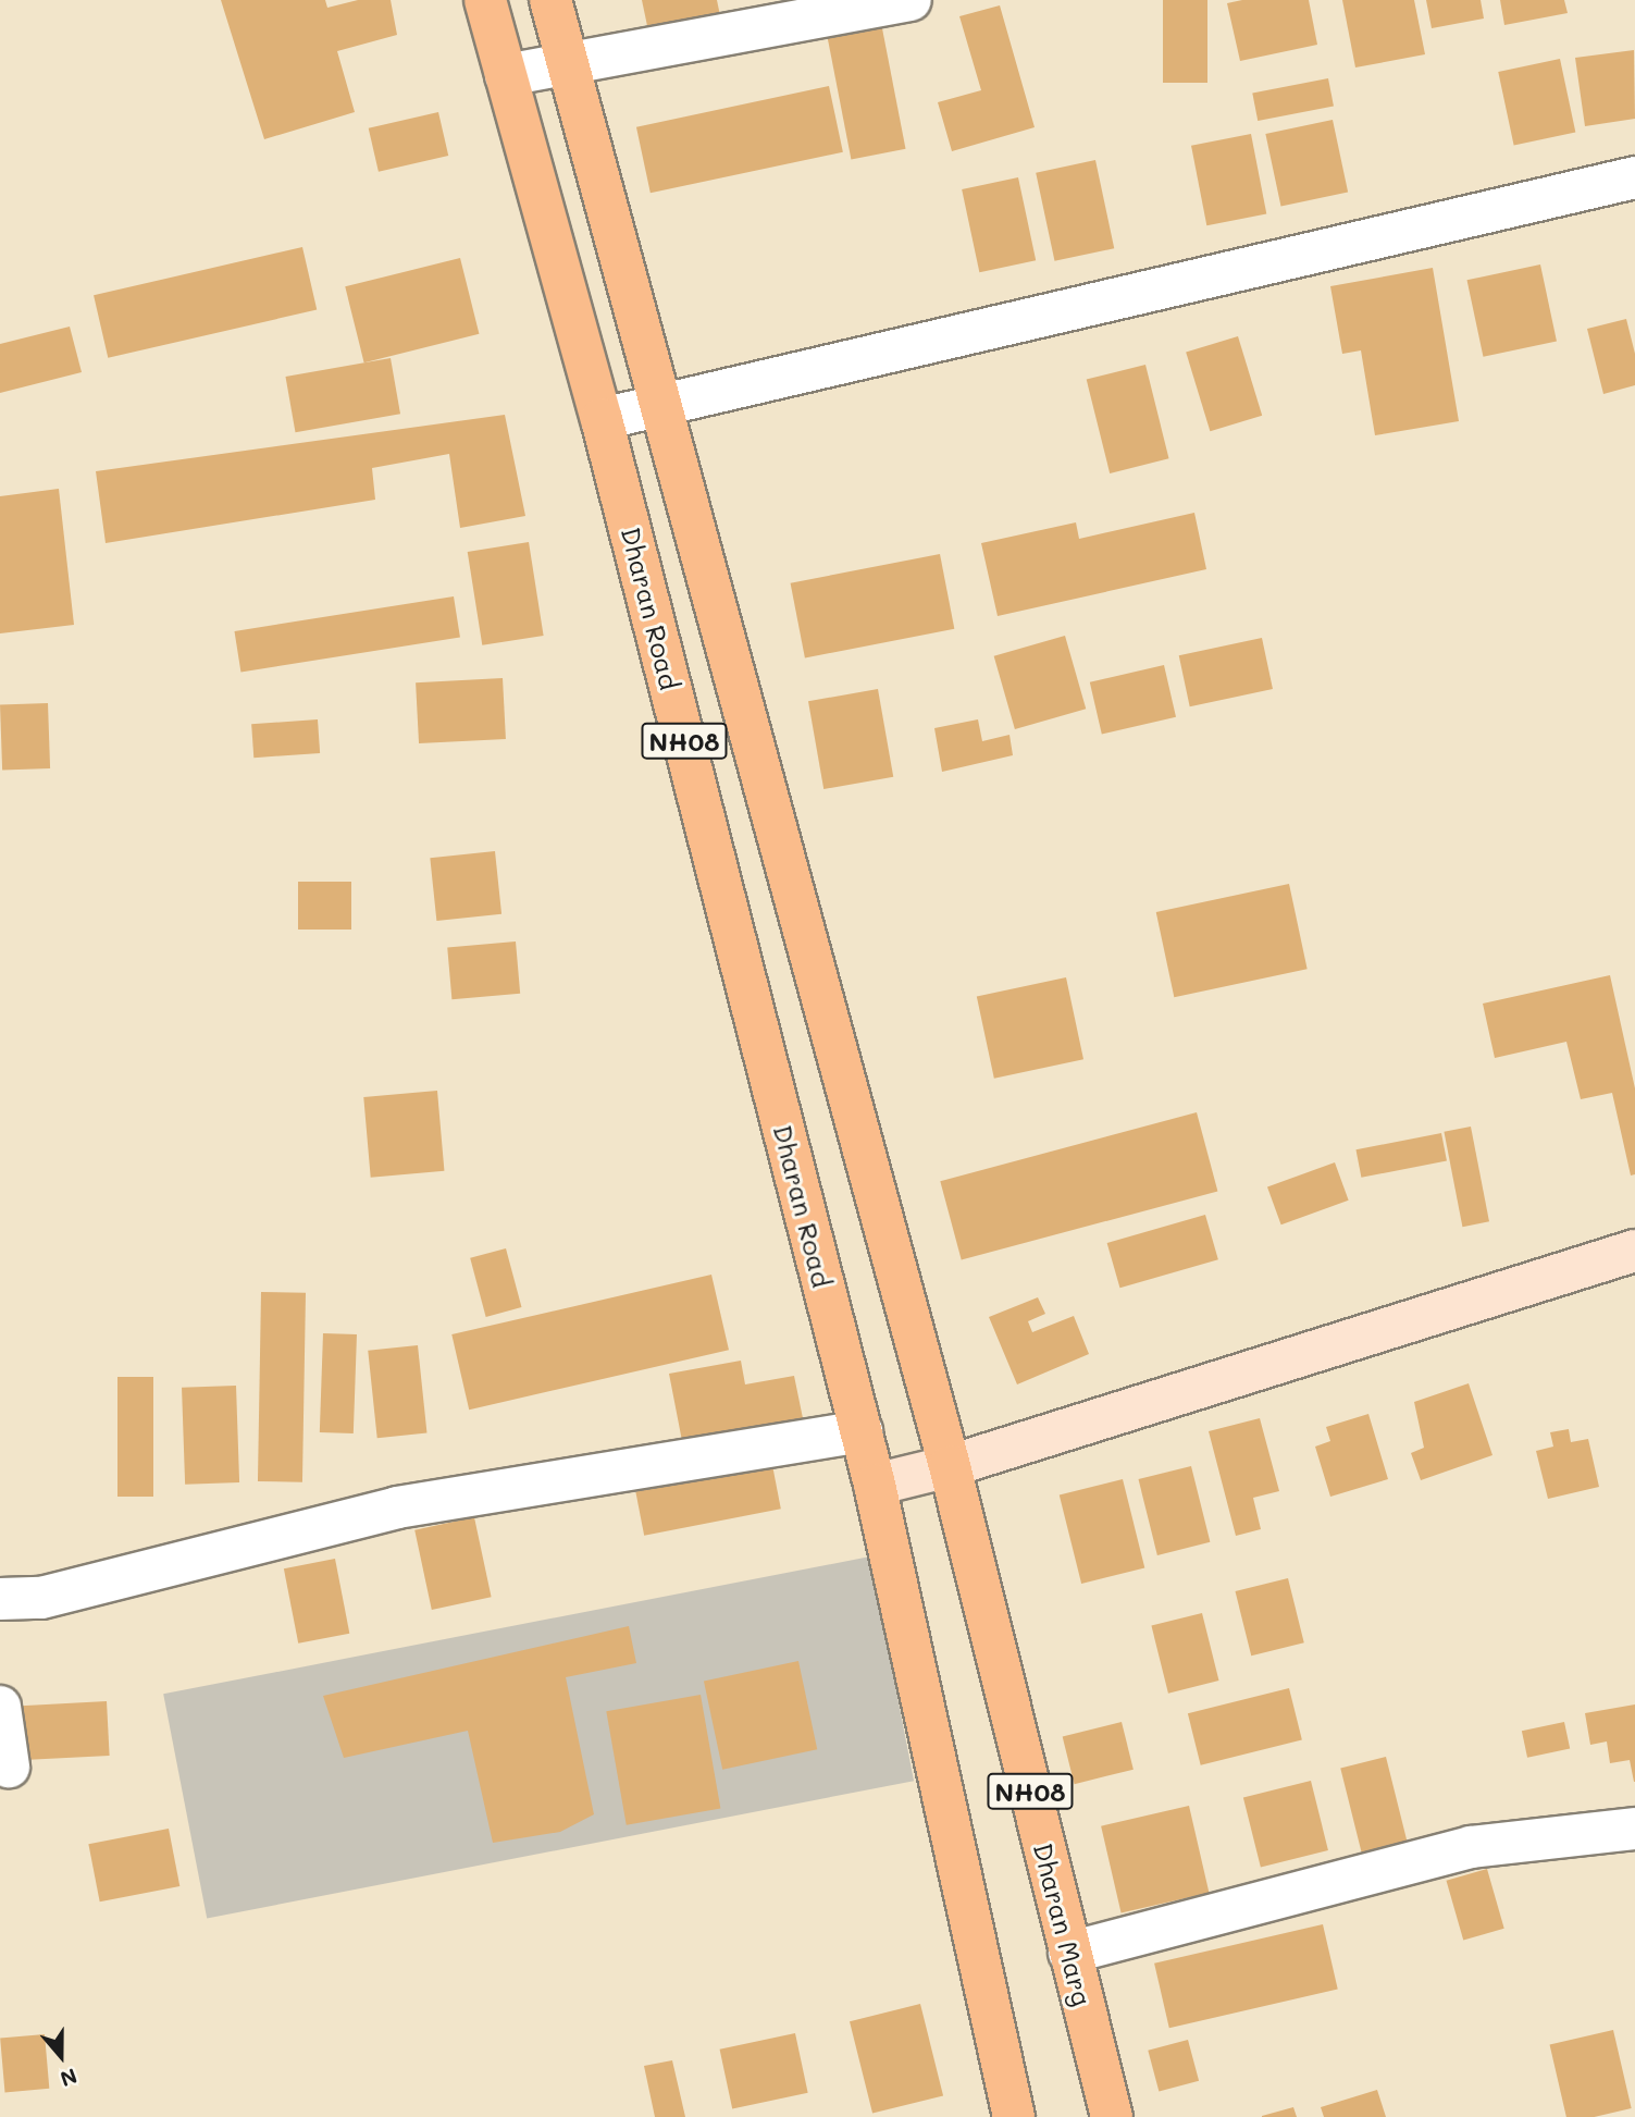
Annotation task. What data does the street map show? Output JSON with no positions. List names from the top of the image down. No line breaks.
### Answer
{"streets":{"main road":["Dharan Road","NH08","Dharan Marg"]},"crossings":[["Dharan Road","NH08"],["NH08","Dharan Marg"]],"north":"bottom"}
